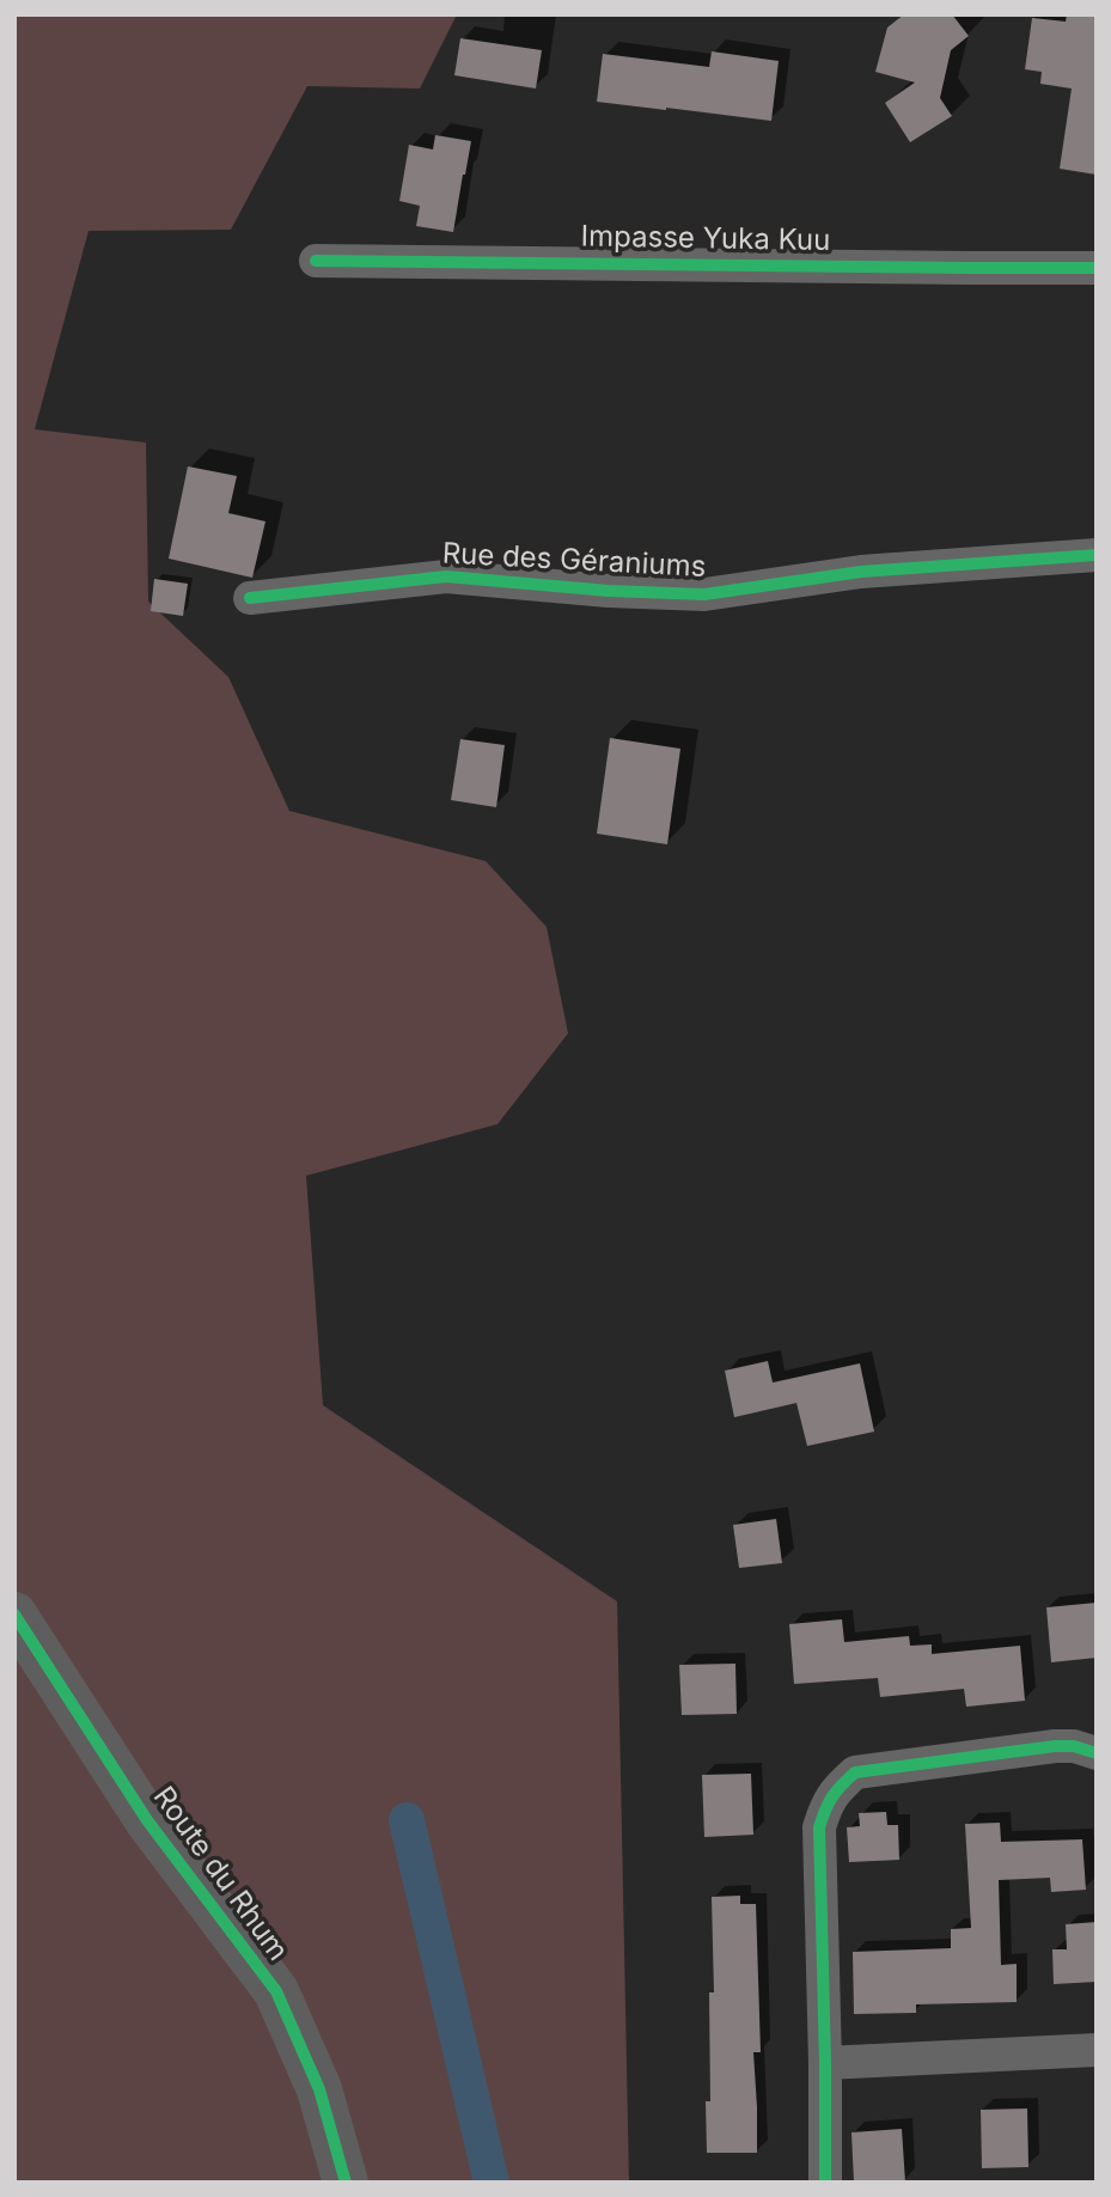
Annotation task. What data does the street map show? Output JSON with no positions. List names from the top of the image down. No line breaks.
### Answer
{"streets":{"street":["Impasse Yuka Kuu","Rue des Géraniums","Route du Rhum"]}}
